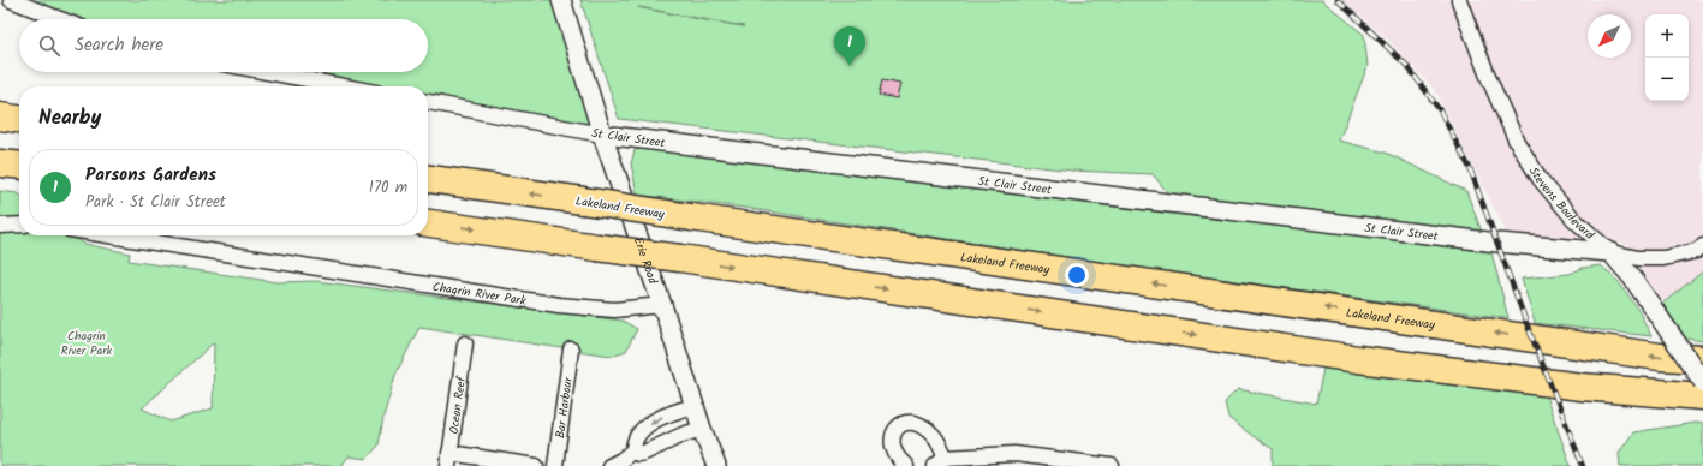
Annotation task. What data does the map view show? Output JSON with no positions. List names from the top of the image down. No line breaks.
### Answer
{"streets":{"highway":["Lakeland Freeway"],"street":["St Clair Street","Stevens Boulevard","Erie Road","Chagrin River Park","Ocean Reef","Bar Harbour"]},"crossings":[["St Clair Street","Stevens Boulevard"],["St Clair Street","Erie Road"],["Erie Road","Chagrin River Park"]],"parks":["Chagrin River Park"],"north":"bottom left","page":{"map_buttons":["+","−"],"search":"Search here","pins":"1","heading":"Nearby","list":[{"mark":"1","name":"Parsons Gardens","note":"Park · St Clair Street","value":"170 m"}]}}
